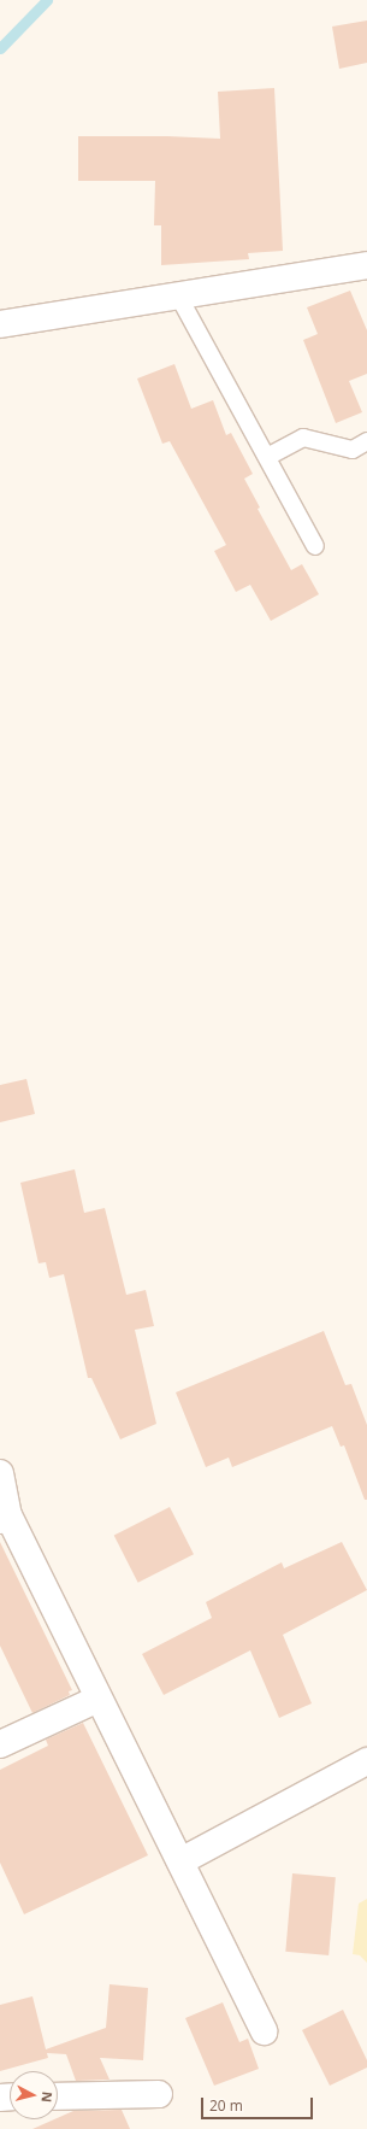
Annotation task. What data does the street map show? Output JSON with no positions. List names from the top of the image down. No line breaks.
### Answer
{"scale_bar":"20 m","north":"right"}
